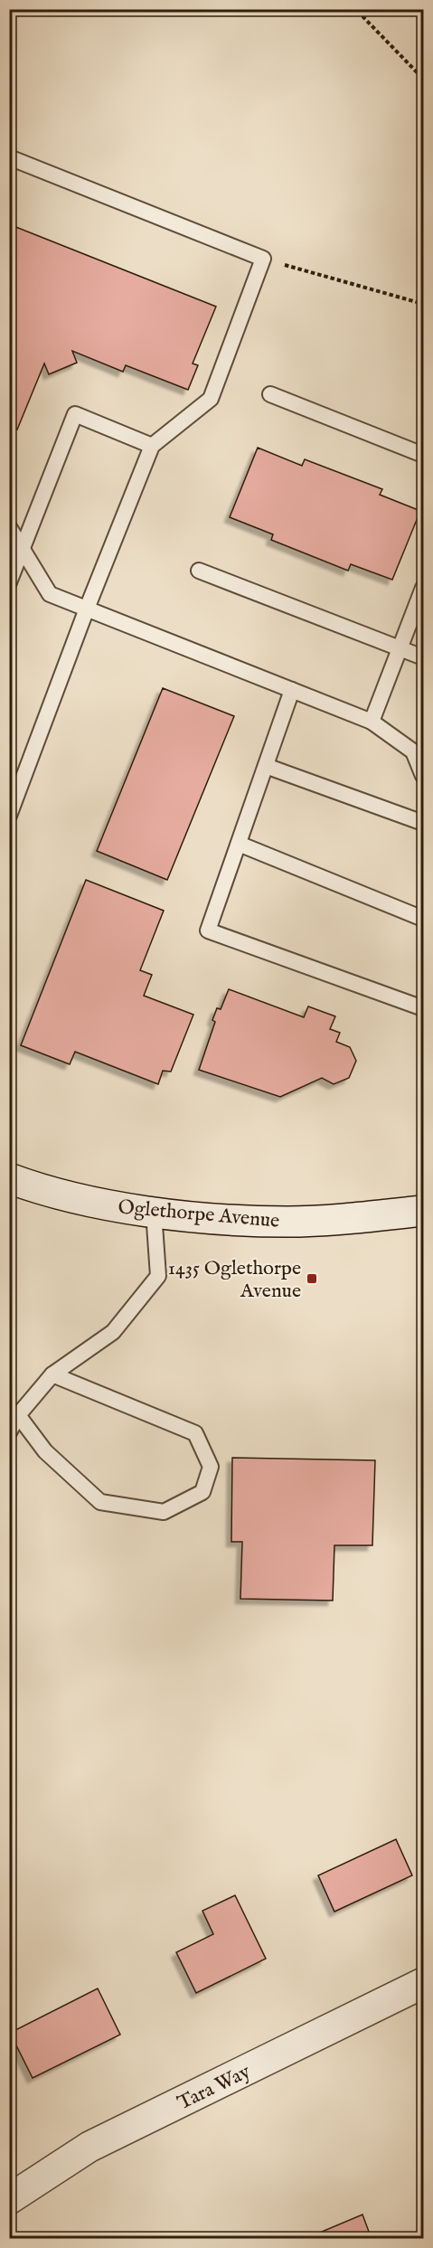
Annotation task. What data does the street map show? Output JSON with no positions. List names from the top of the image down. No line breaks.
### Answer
{"streets":{"street":["Oglethorpe Avenue","Tara Way"]},"places":{"transit":["1435 Oglethorpe Avenue"]}}
